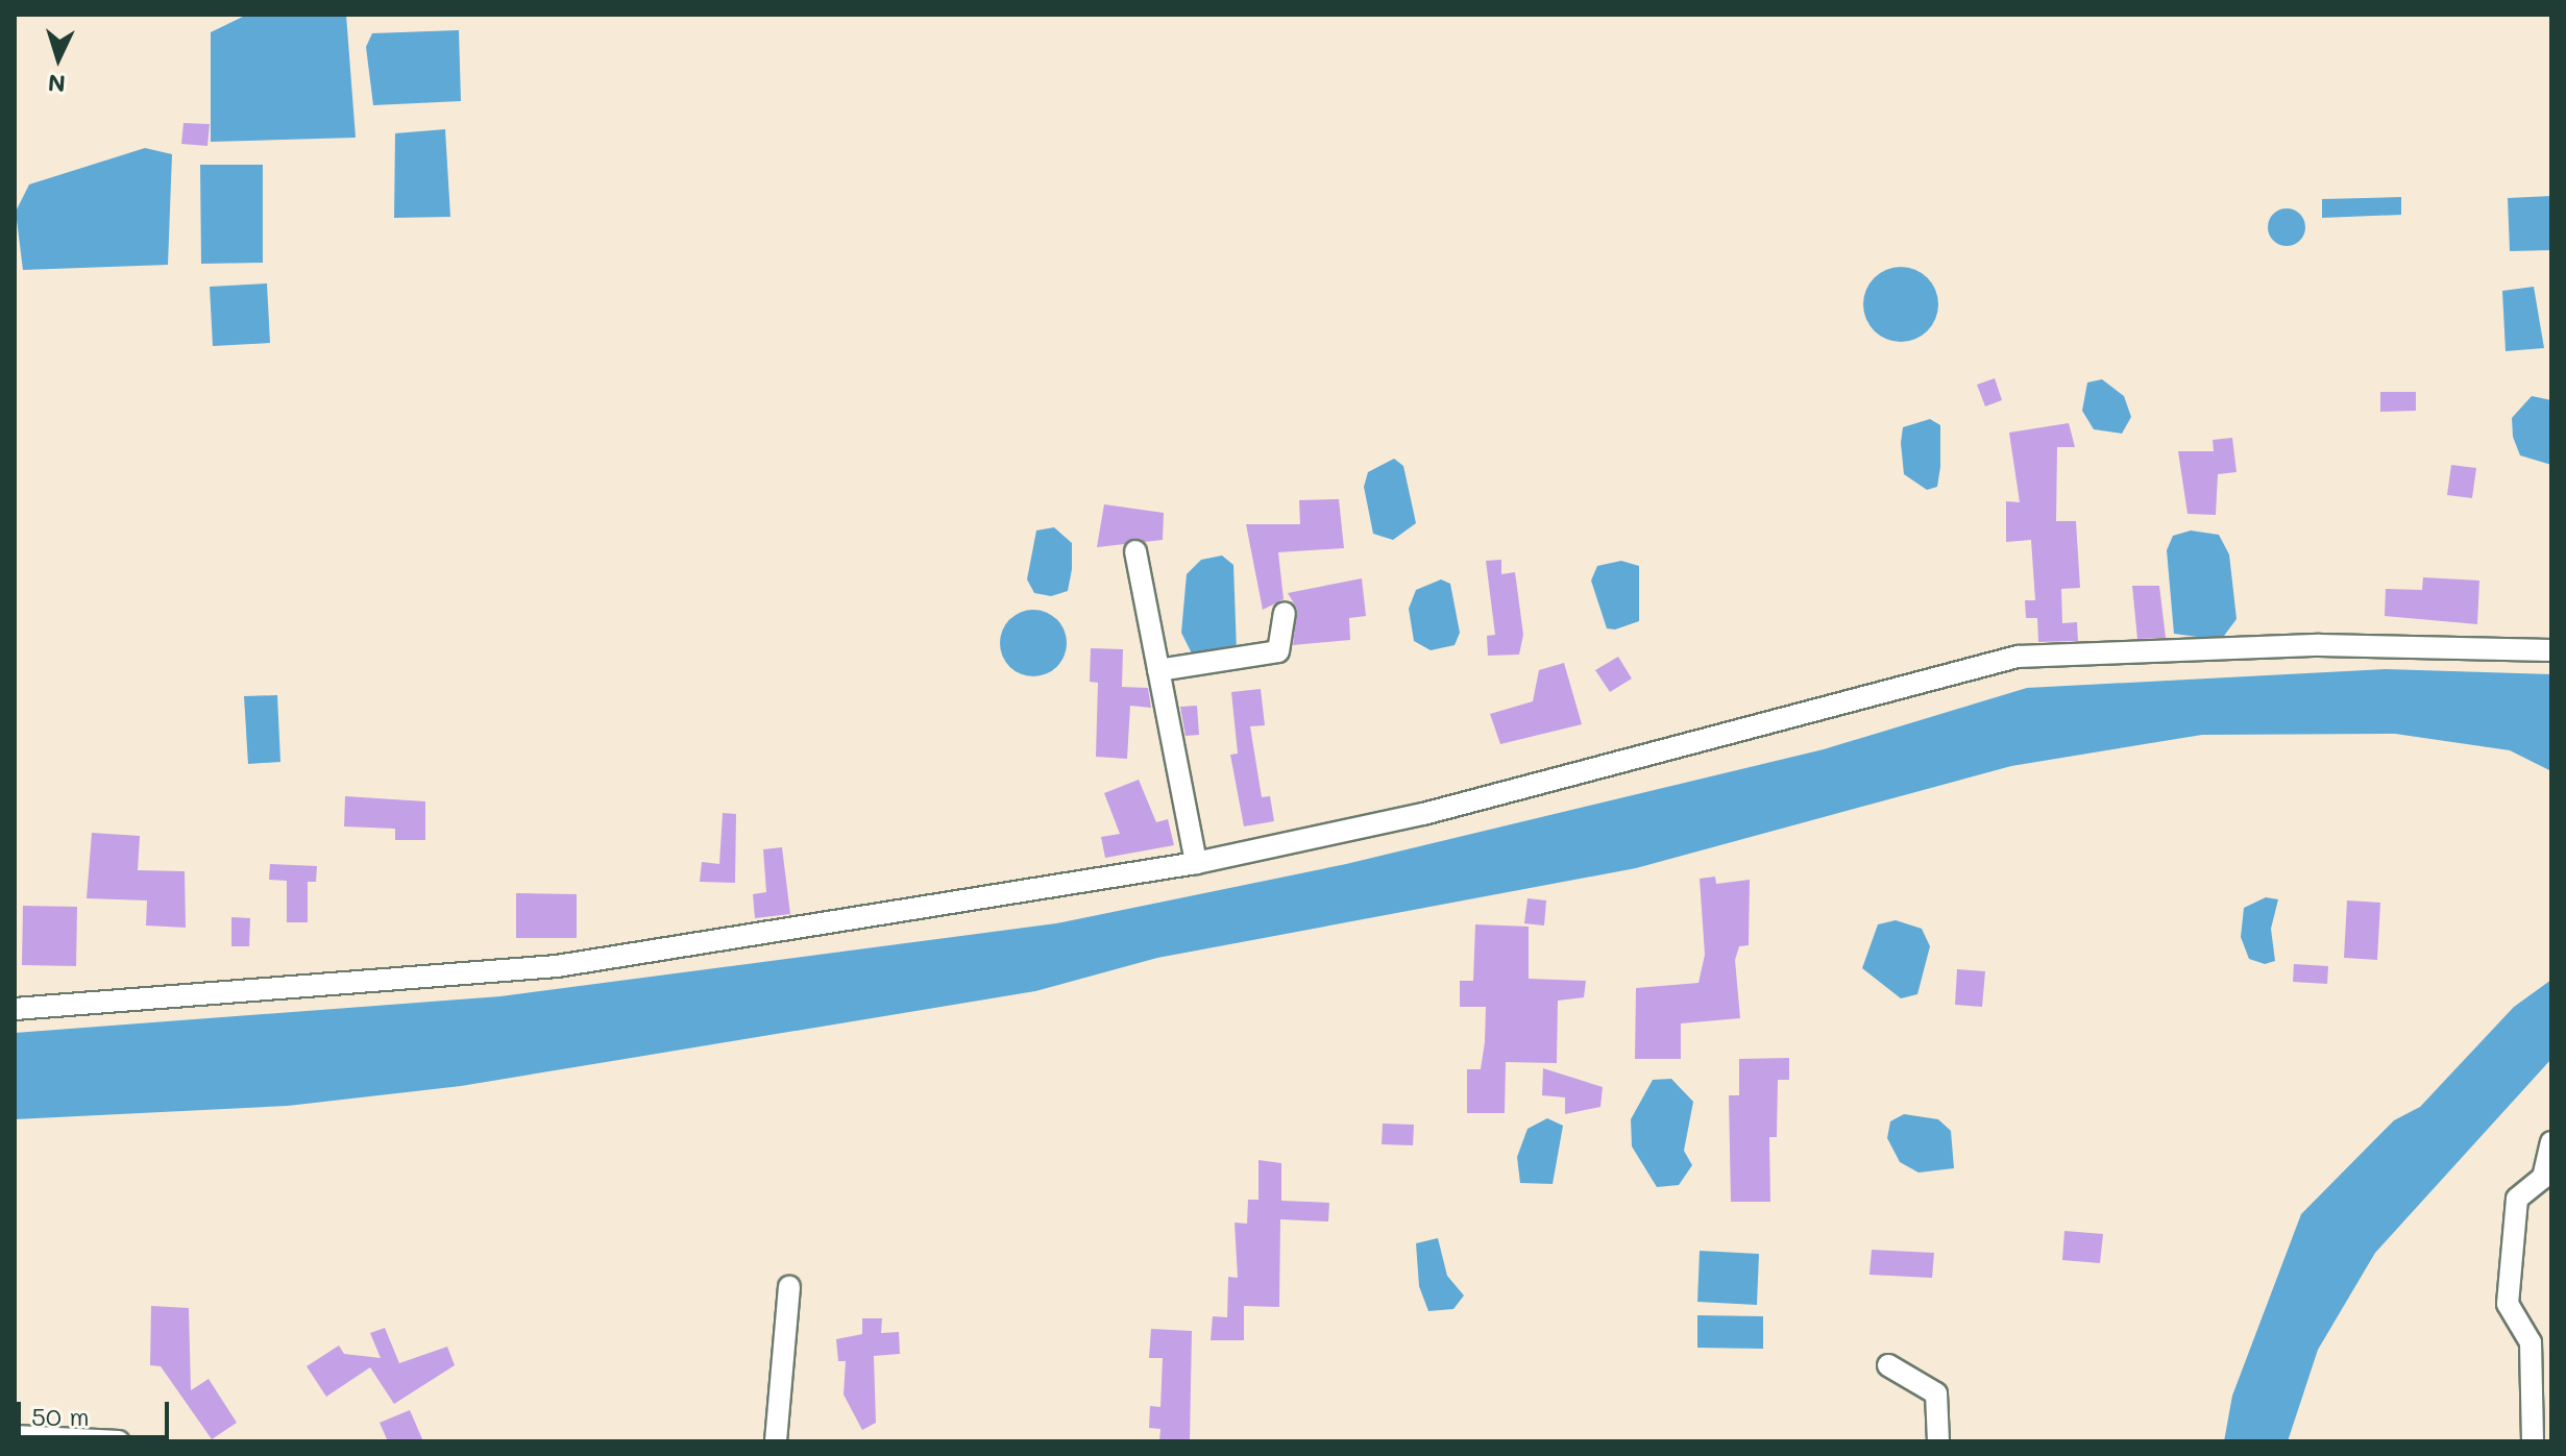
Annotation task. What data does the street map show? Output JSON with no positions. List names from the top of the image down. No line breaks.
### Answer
{"scale_bar":"50 m","north":"bottom"}
